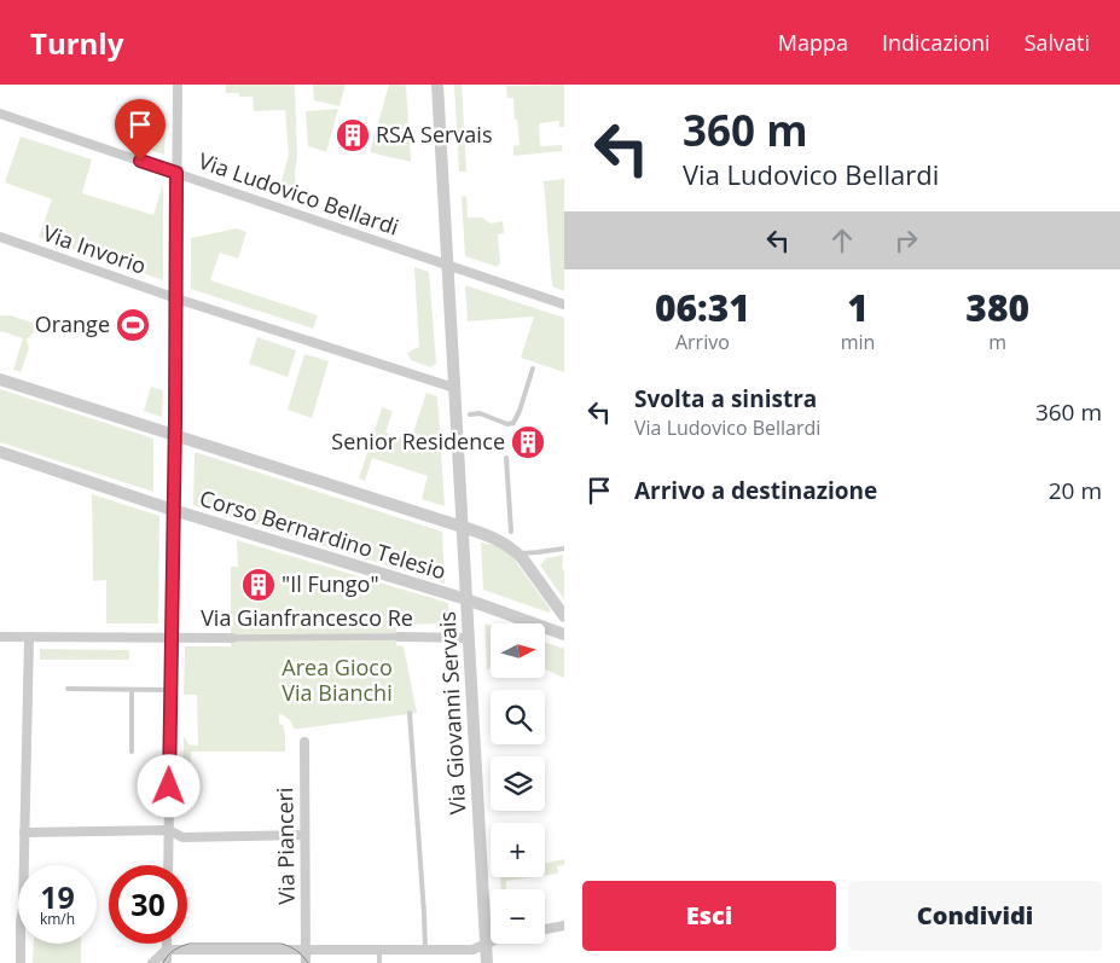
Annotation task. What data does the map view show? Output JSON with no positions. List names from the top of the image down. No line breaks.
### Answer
{"streets":{"street":["Via Ludovico Bellardi","Via Invorio","Corso Bernardino Telesio","Via Gianfrancesco Re","Via Giovanni Servais","Via Pianceri"]},"crossings":[["Via Ludovico Bellardi","Via Giovanni Servais"],["Corso Bernardino Telesio","Via Giovanni Servais"],["Via Gianfrancesco Re","Via Giovanni Servais"]],"parks":["Area Gioco Via Bianchi"],"places":{"building":["RSA Servais","Senior Residence","\"Il Fungo\""],"sports":["Orange"]},"north":"right","page":{"header":"Turnly","nav":["Mappa","Indicazioni","Salvati"],"turn":["360 m","Via Ludovico Bellardi"],"eta":["06:31","Arrivo","1","min","380","m"],"list":[{"name":"Svolta a sinistra","note":"Via Ludovico Bellardi","value":"360 m"},{"name":"Arrivo a destinazione","value":"20 m"}],"map_buttons":["+","−"],"speed":"19 km/h","limit":"30","buttons":["Esci","Condividi"]}}
